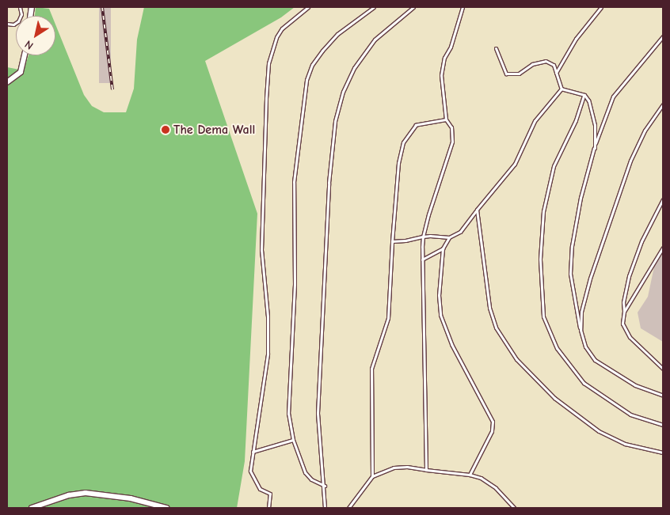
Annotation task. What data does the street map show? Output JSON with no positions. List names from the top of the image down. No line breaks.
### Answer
{"places":["The Dema Wall"],"north":"bottom left"}
